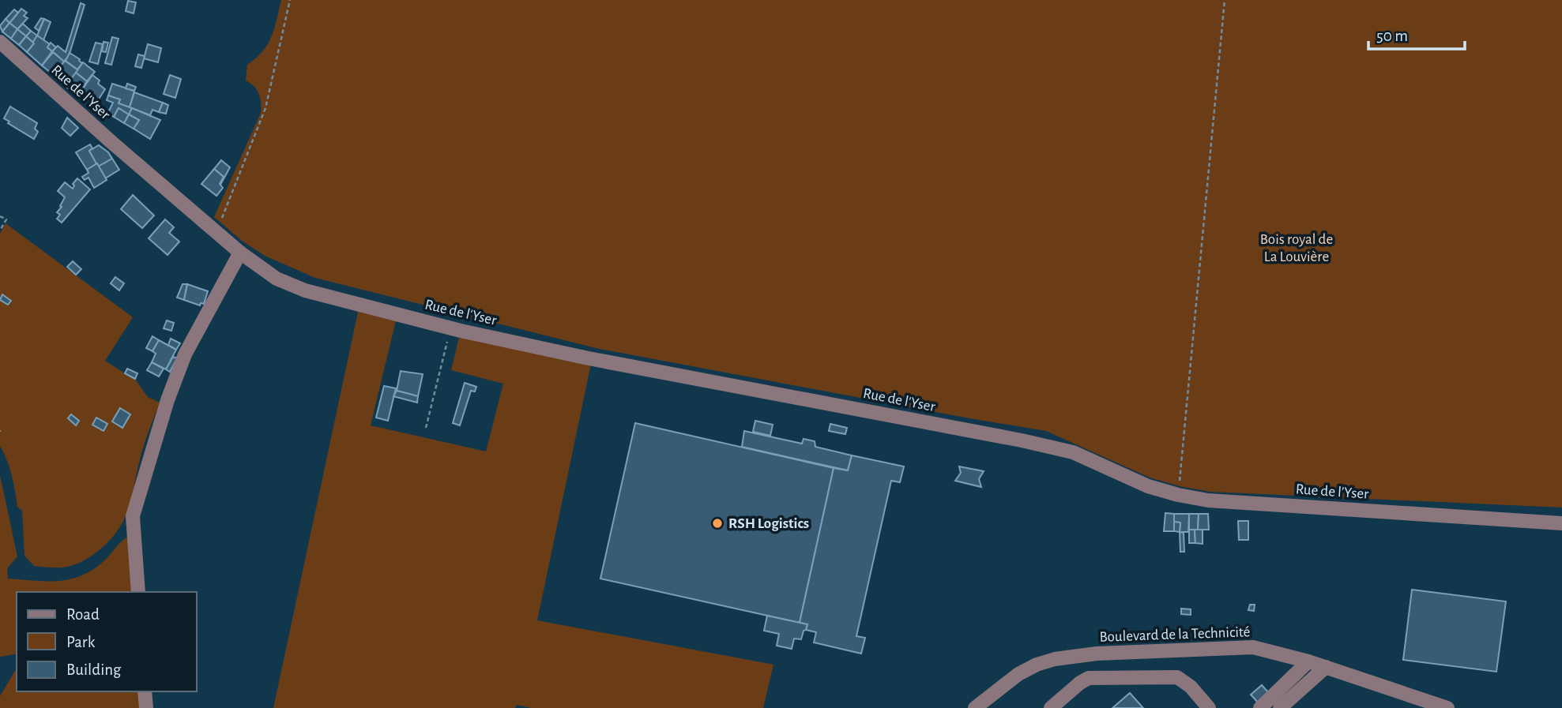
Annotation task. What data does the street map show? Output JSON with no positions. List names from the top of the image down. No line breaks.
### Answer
{"streets":{"street":["Rue de l'Yser","Boulevard de la Technicité"]},"parks":["Bois royal de La Louvière"],"places":["RSH Logistics"],"legend":["Road","Park","Building"],"scale_bar":"50 m"}
